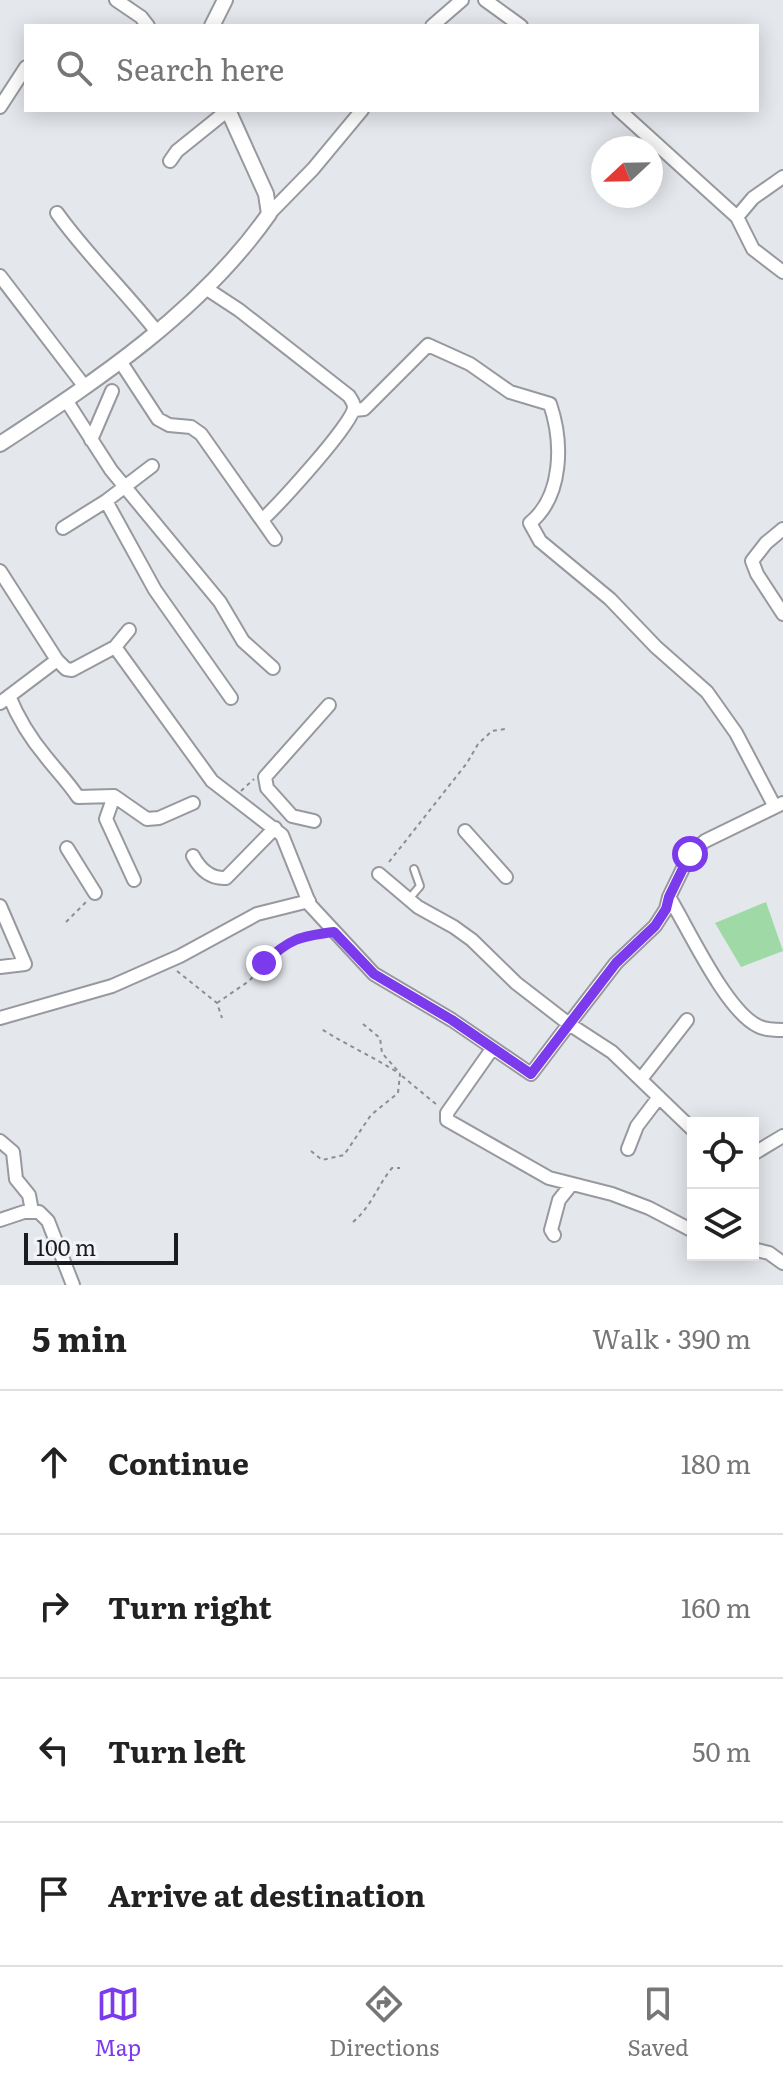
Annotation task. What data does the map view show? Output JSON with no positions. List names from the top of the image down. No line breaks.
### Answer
{"scale_bar":"100 m","north":"left","page":{"search":"Search here","scale":"100 m","heading":["5 min","Walk · 390 m"],"list":[["Continue","180 m"],["Turn right","160 m"],["Turn left","50 m"],"Arrive at destination"],"nav":["Map","Directions","Saved"]}}
